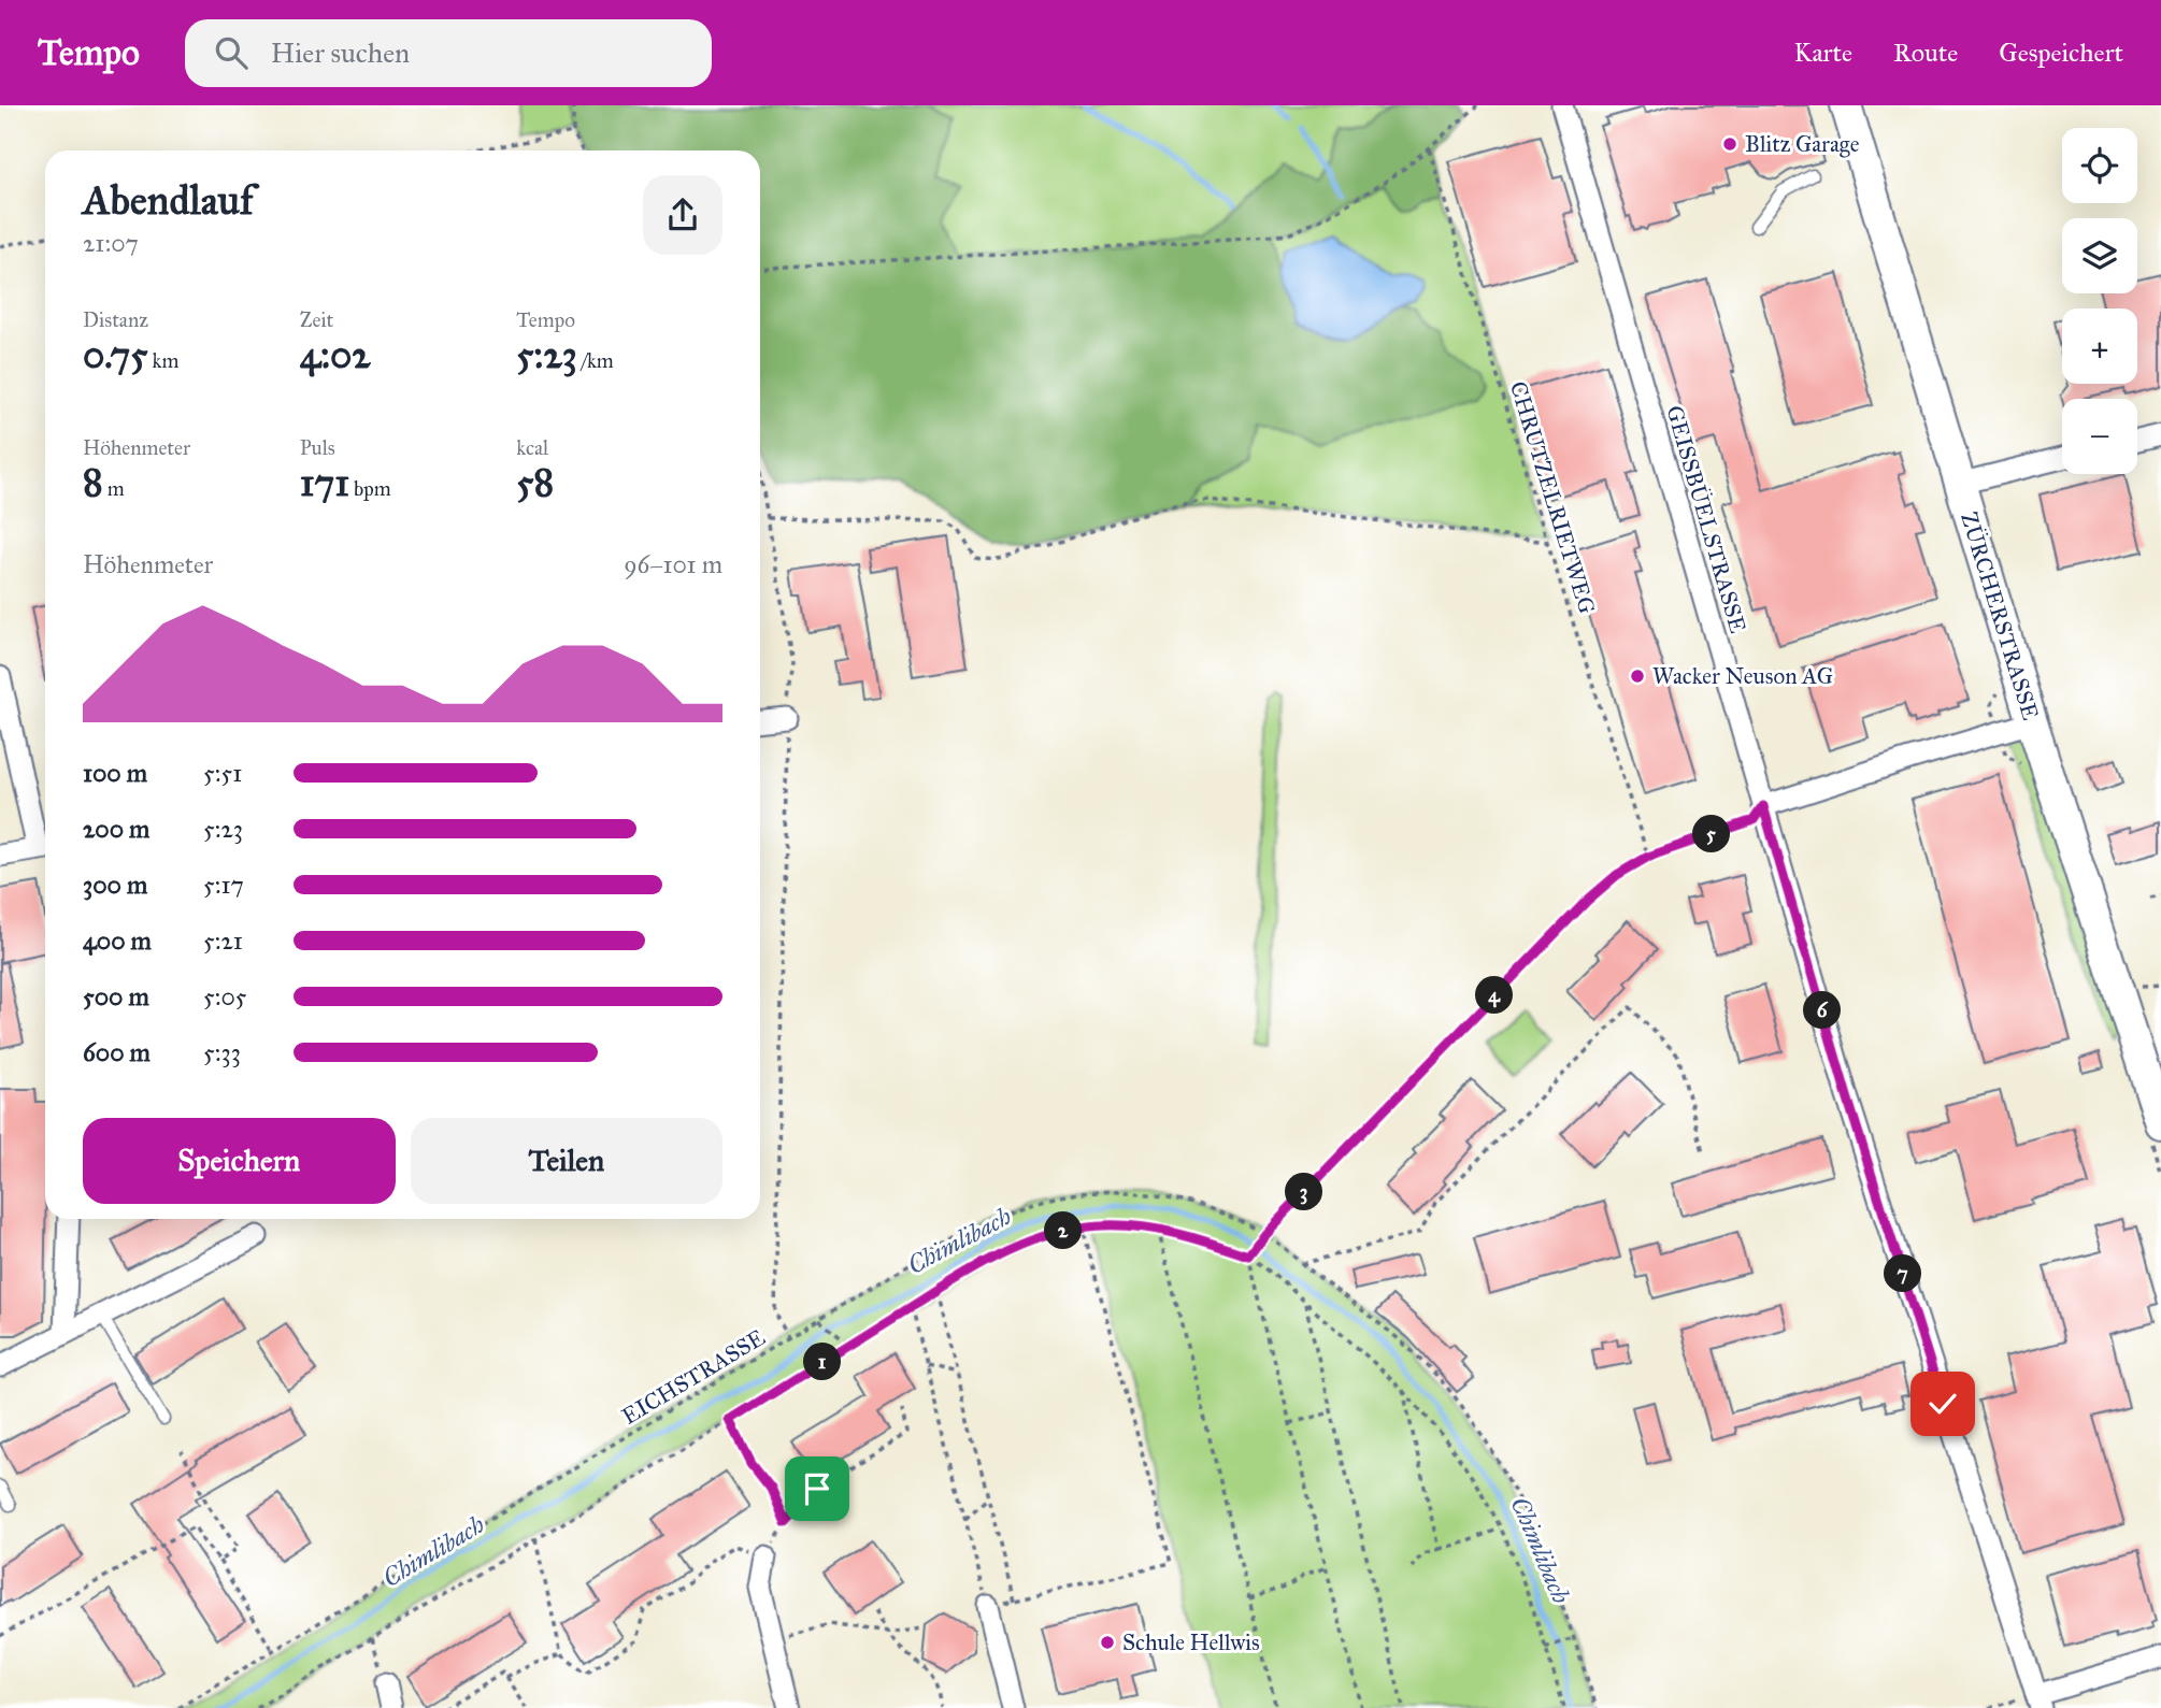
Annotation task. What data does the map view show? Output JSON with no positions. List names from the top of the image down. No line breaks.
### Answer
{"streets":{"main road":["ZÜRCHERSTRASSE"],"street":["GEISSBÜELSTRASSE"],"path":["CHRUTZELRIETWEG","EICHSTRASSE"]},"water":["Chimlibach"],"places":["Blitz Garage","Wacker Neuson AG","Schule Hellwis"],"page":{"header":"Tempo","search":"Hier suchen","nav":["Karte","Route","Gespeichert"],"map_buttons":["+","−"],"heading":["Abendlauf","21:07"],"stats":[["Distanz","0.75 km"],["Zeit","4:02"],["Tempo","5:23 /km"],["Höhenmeter","8 m"],["Puls","171 bpm"],["kcal","58"]],"chart":["Höhenmeter","96–101 m"],"list":[{"name":"100 m","note":"5:51"},{"name":"200 m","note":"5:23"},{"name":"300 m","note":"5:17"},{"name":"400 m","note":"5:21"},{"name":"500 m","note":"5:05"},{"name":"600 m","note":"5:33"}],"pins":["5","4","6","3","2","7","1"],"buttons":["Speichern","Teilen"]}}
